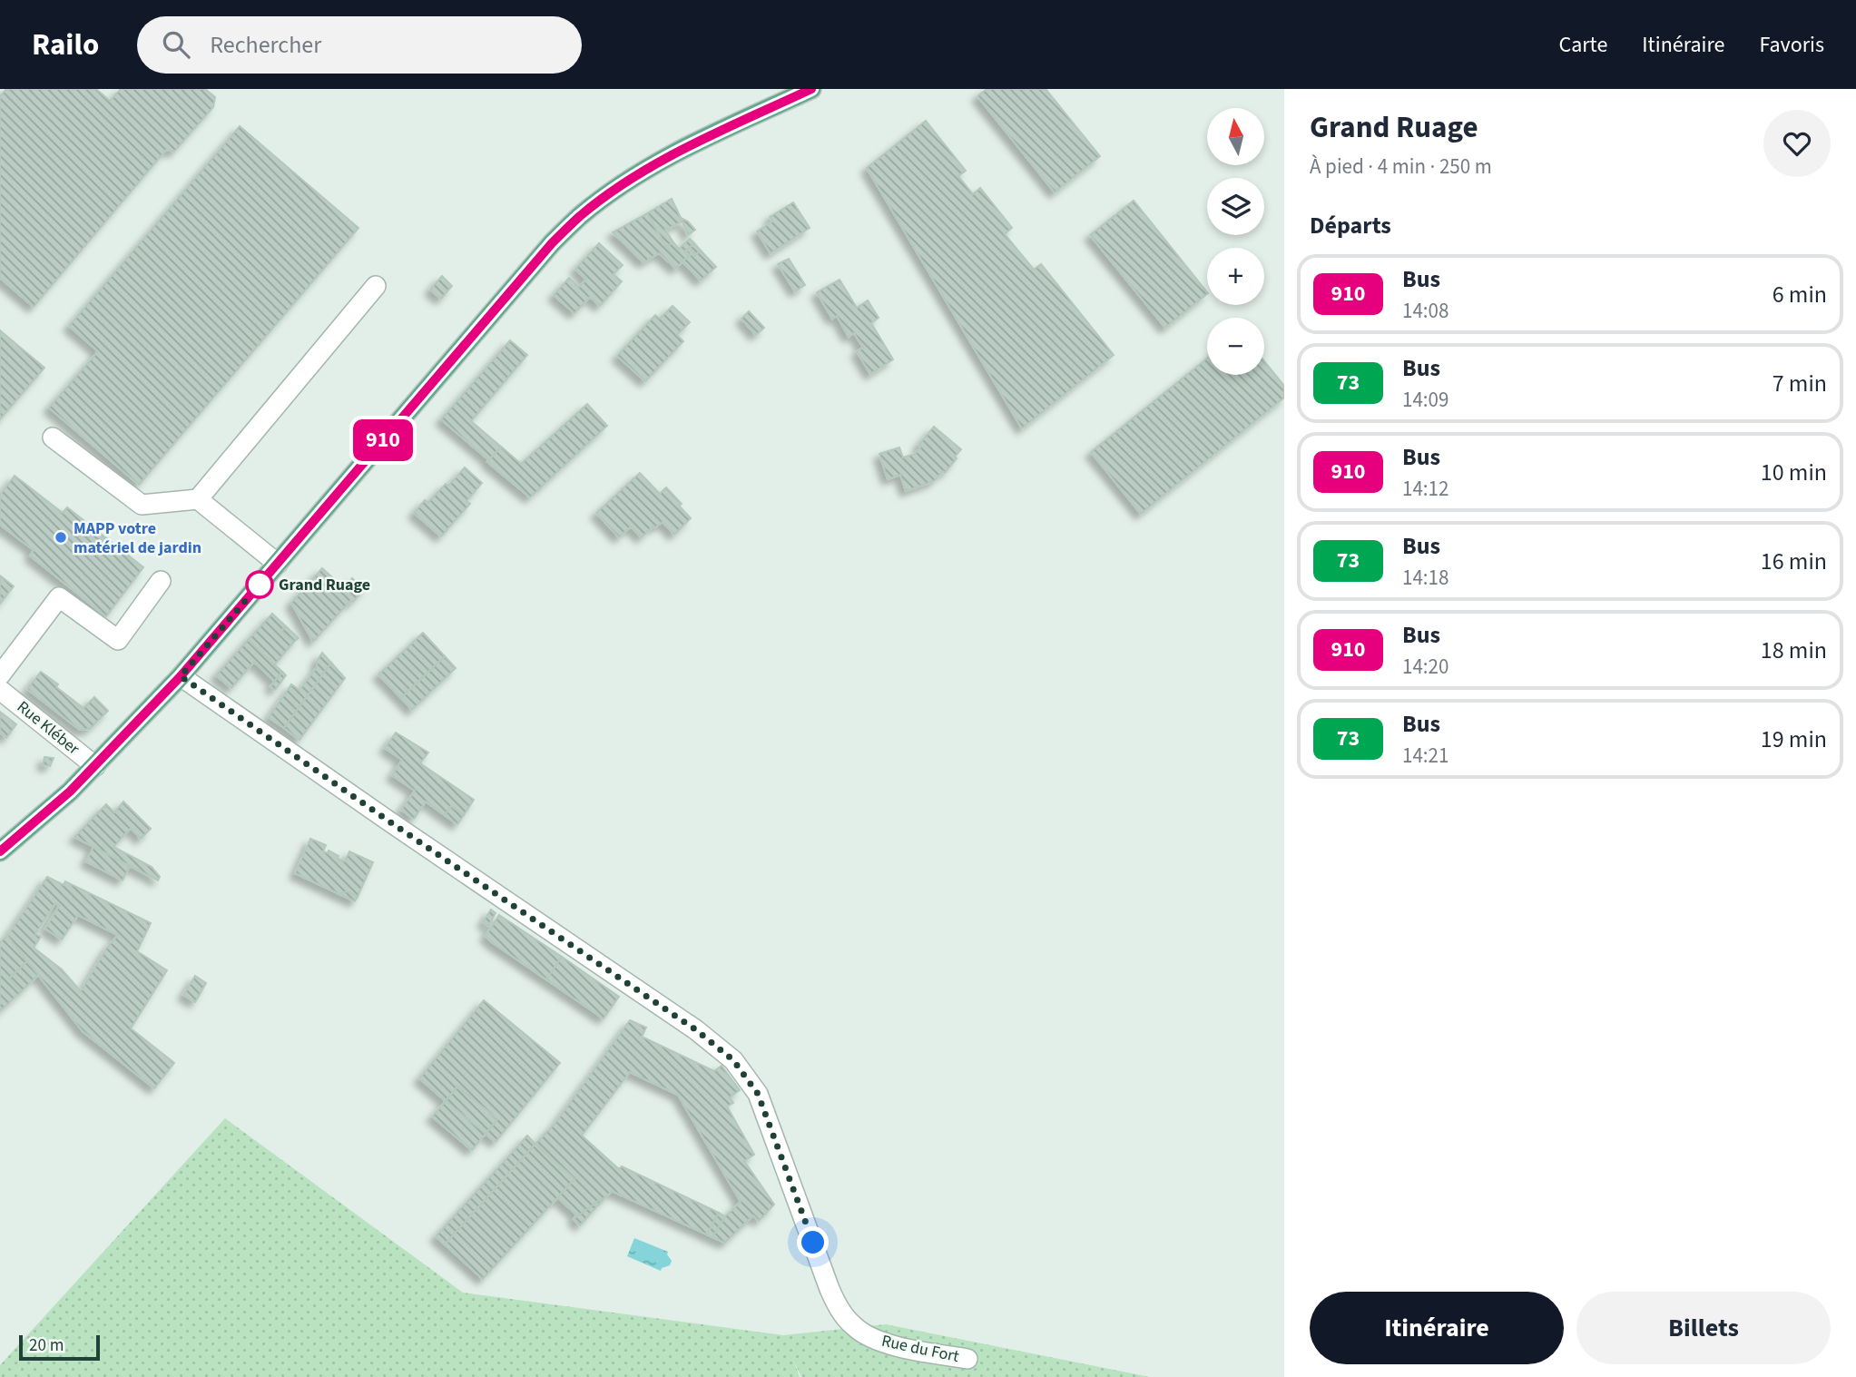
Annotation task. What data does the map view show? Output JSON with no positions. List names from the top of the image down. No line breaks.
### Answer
{"streets":{"street":["Rue Kléber","Rue du Fort"]},"places":["MAPP votre matériel de jardin","Grand Ruage"],"lines":["bus line 910"],"scale_bar":"20 m","north":"top","page":{"header":"Railo","search":"Rechercher","nav":["Carte","Itinéraire","Favoris"],"on_map":"910","heading":[["Grand Ruage","À pied · 4 min · 250 m"],"Départs"],"map_buttons":["+","−"],"list":[{"mark":"910","name":"Bus","note":"14:08","value":"6 min"},{"mark":"73","name":"Bus","note":"14:09","value":"7 min"},{"mark":"910","name":"Bus","note":"14:12","value":"10 min"},{"mark":"73","name":"Bus","note":"14:18","value":"16 min"},{"mark":"910","name":"Bus","note":"14:20","value":"18 min"},{"mark":"73","name":"Bus","note":"14:21","value":"19 min"}],"buttons":["Itinéraire","Billets"],"scale":"20 m"}}
